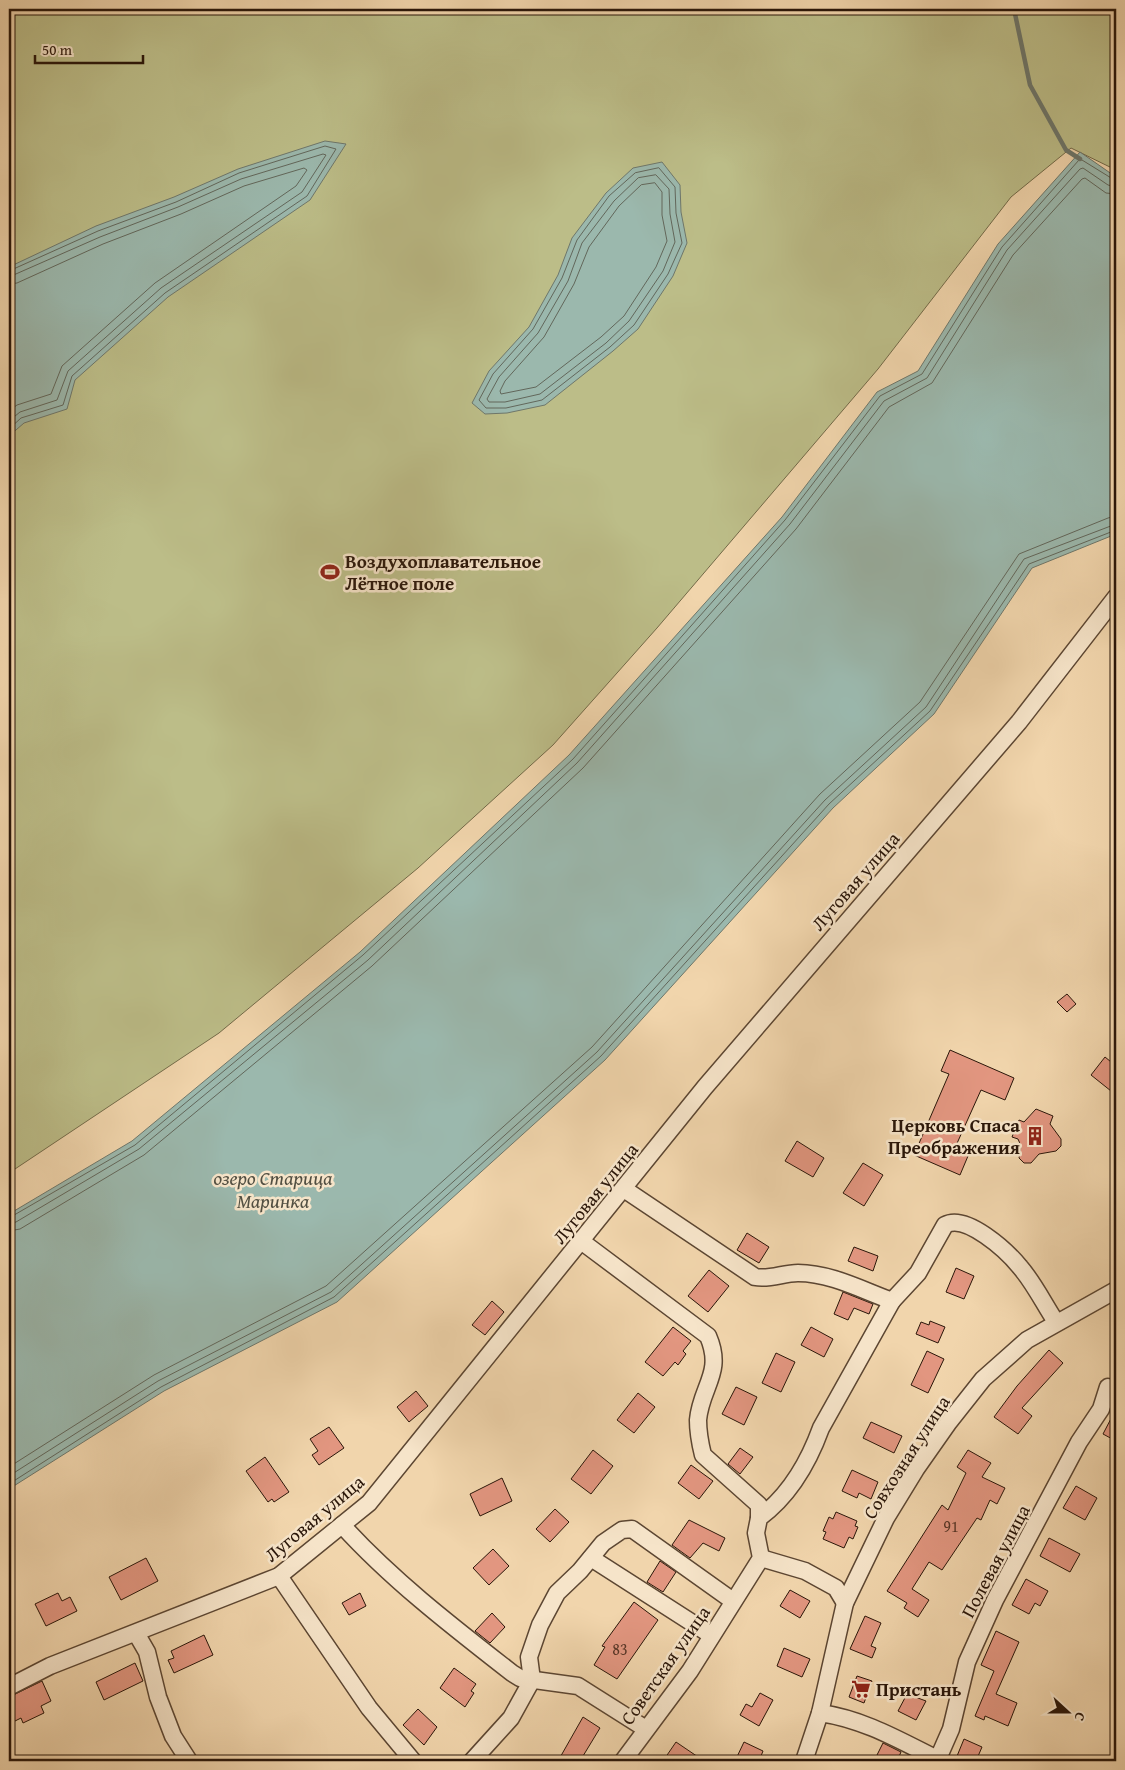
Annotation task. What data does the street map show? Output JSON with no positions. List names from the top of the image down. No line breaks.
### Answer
{"streets":{"street":["Луговая улица","Совхозная улица","Полевая улица","Советская улица"]},"water":["озеро Старица Маринка"],"places":{"sports":["Воздухоплавательное Лётное поле"],"building":["Церковь Спаса Преображения"],"supermarket":["Пристань"]},"house_numbers":["91","83"],"scale_bar":"50 m","north":"right"}
